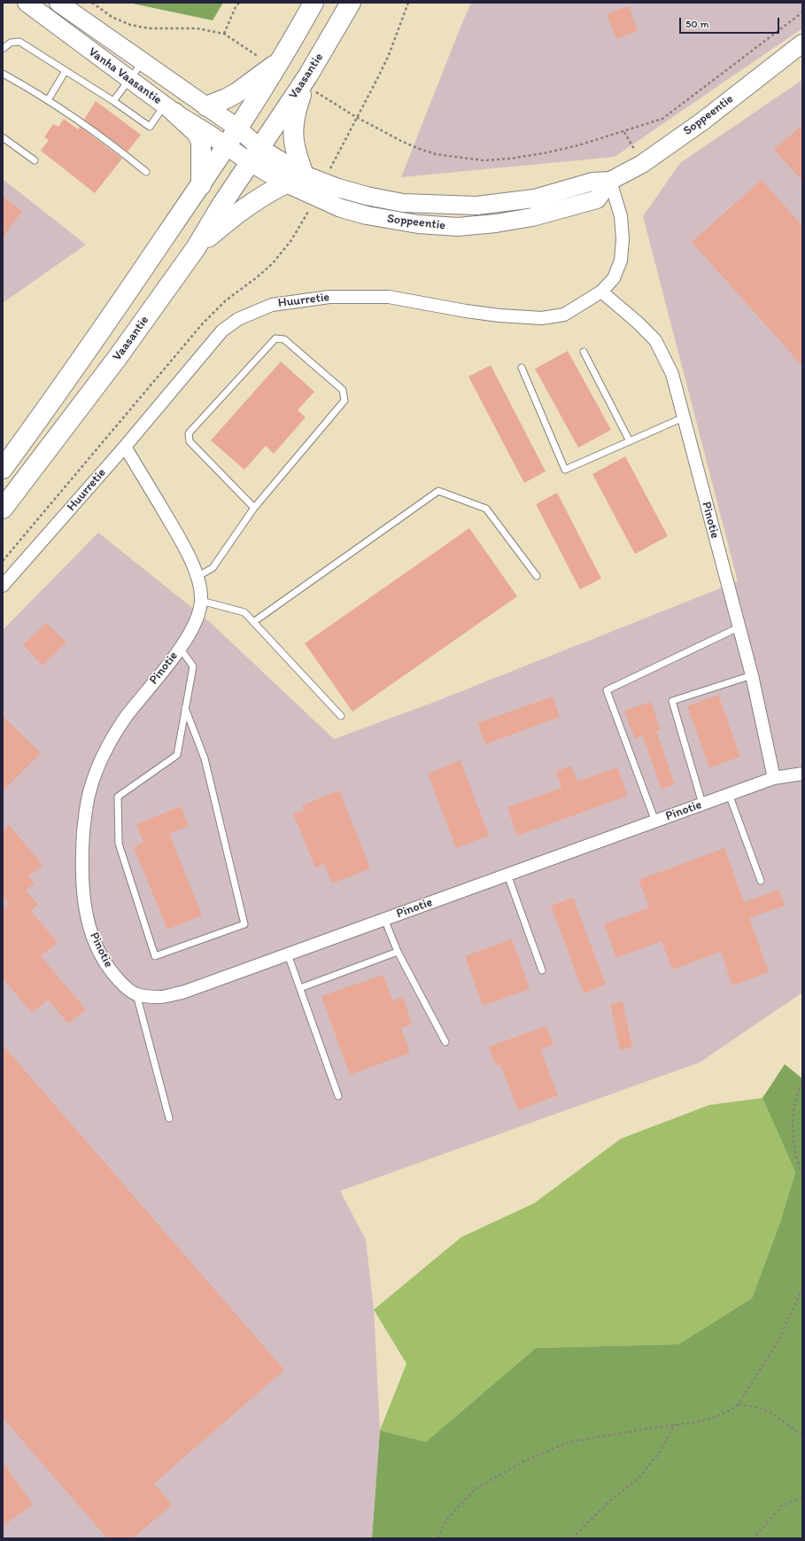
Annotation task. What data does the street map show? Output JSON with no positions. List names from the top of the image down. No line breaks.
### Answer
{"streets":{"highway":["Vaasantie"],"main road":["Vanha Vaasantie","Soppeentie"],"street":["Huurretie","Pinotie"]},"crossings":[["Vanha Vaasantie","Soppeentie"],["Vaasantie","Soppeentie"],["Soppeentie","Huurretie"],["Huurretie","Pinotie"]],"scale_bar":"50 m"}
